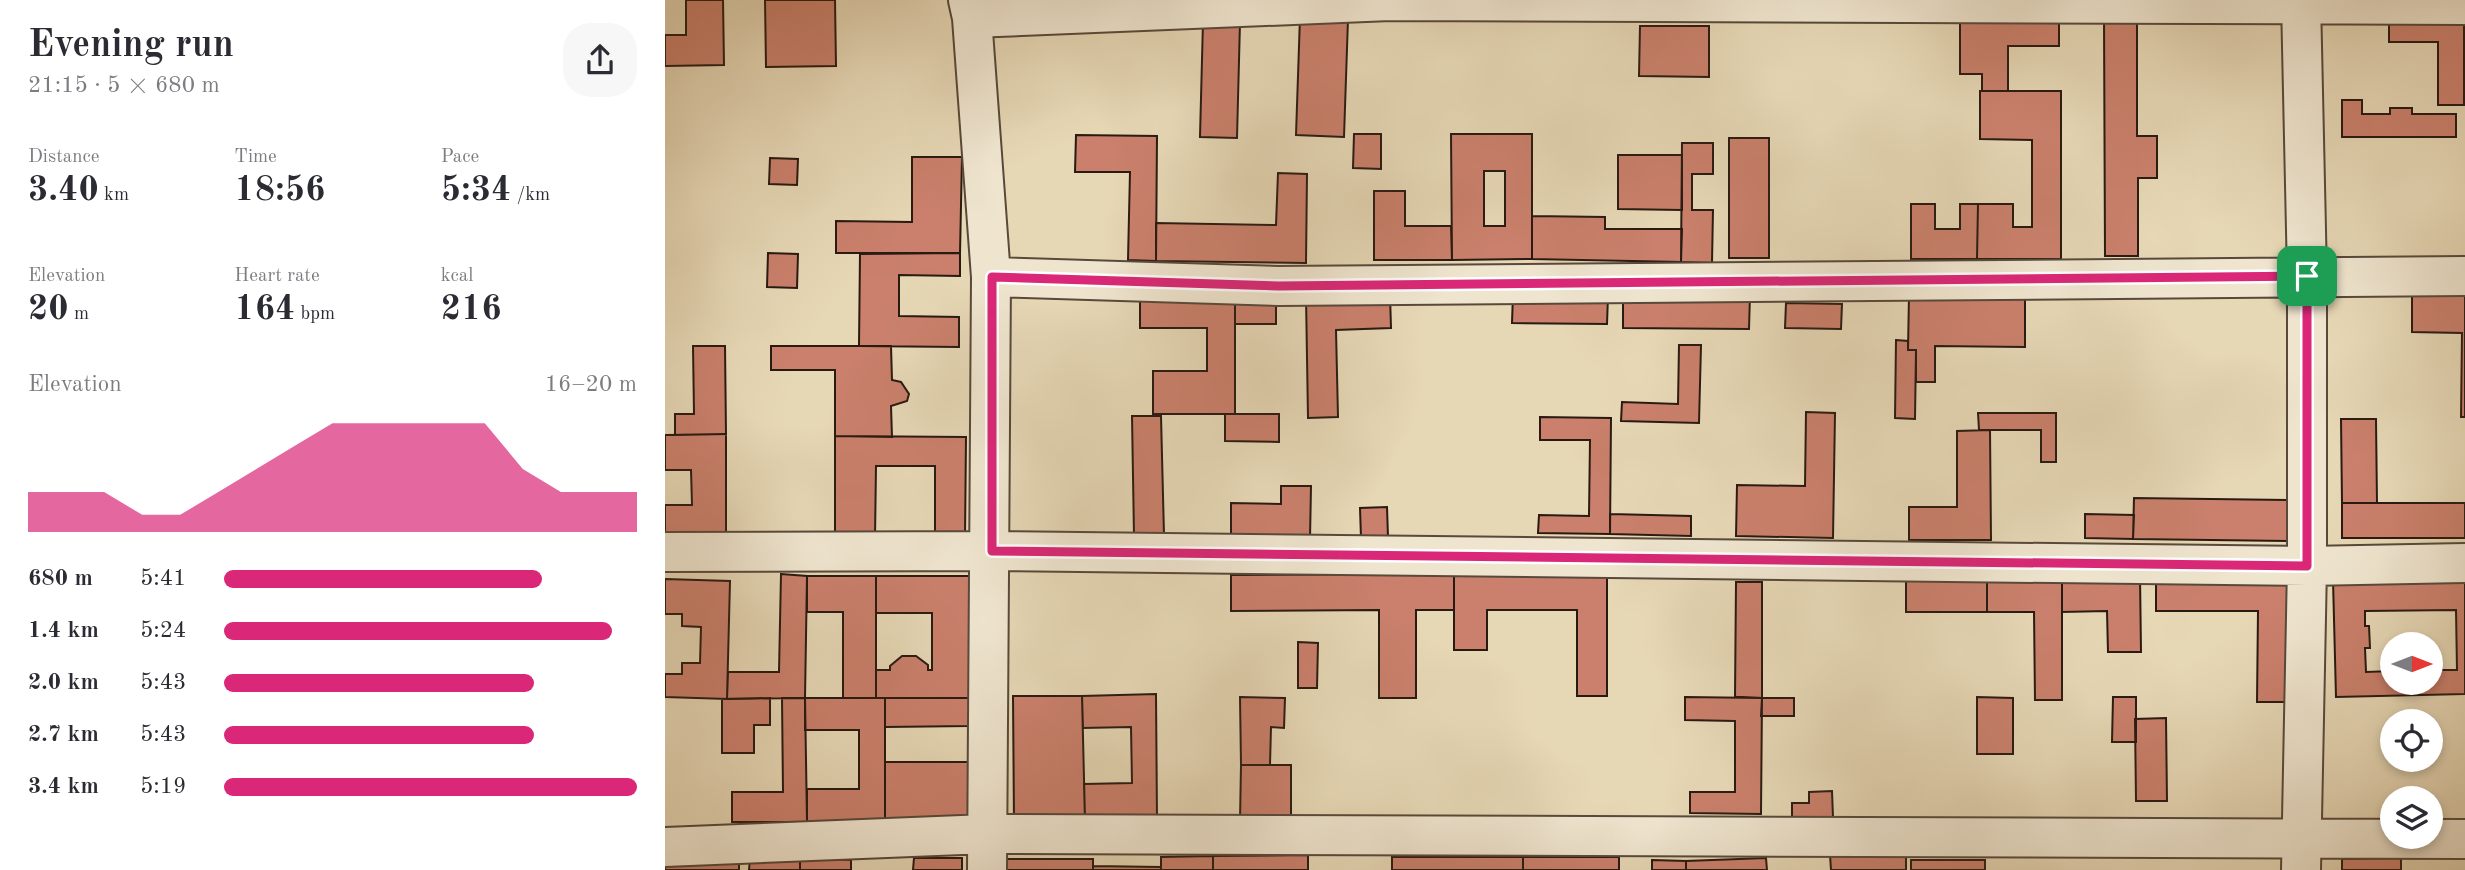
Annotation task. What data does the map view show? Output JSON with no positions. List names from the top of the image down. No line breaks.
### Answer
{"north":"right","page":{"heading":["Evening run","21:15 · 5 × 680 m"],"stats":[["Distance","3.40 km"],["Time","18:56"],["Pace","5:34 /km"],["Elevation","20 m"],["Heart rate","164 bpm"],["kcal","216"]],"chart":["Elevation","16–20 m"],"list":[{"name":"680 m","note":"5:41"},{"name":"1.4 km","note":"5:24"},{"name":"2.0 km","note":"5:43"},{"name":"2.7 km","note":"5:43"},{"name":"3.4 km","note":"5:19"}]}}
